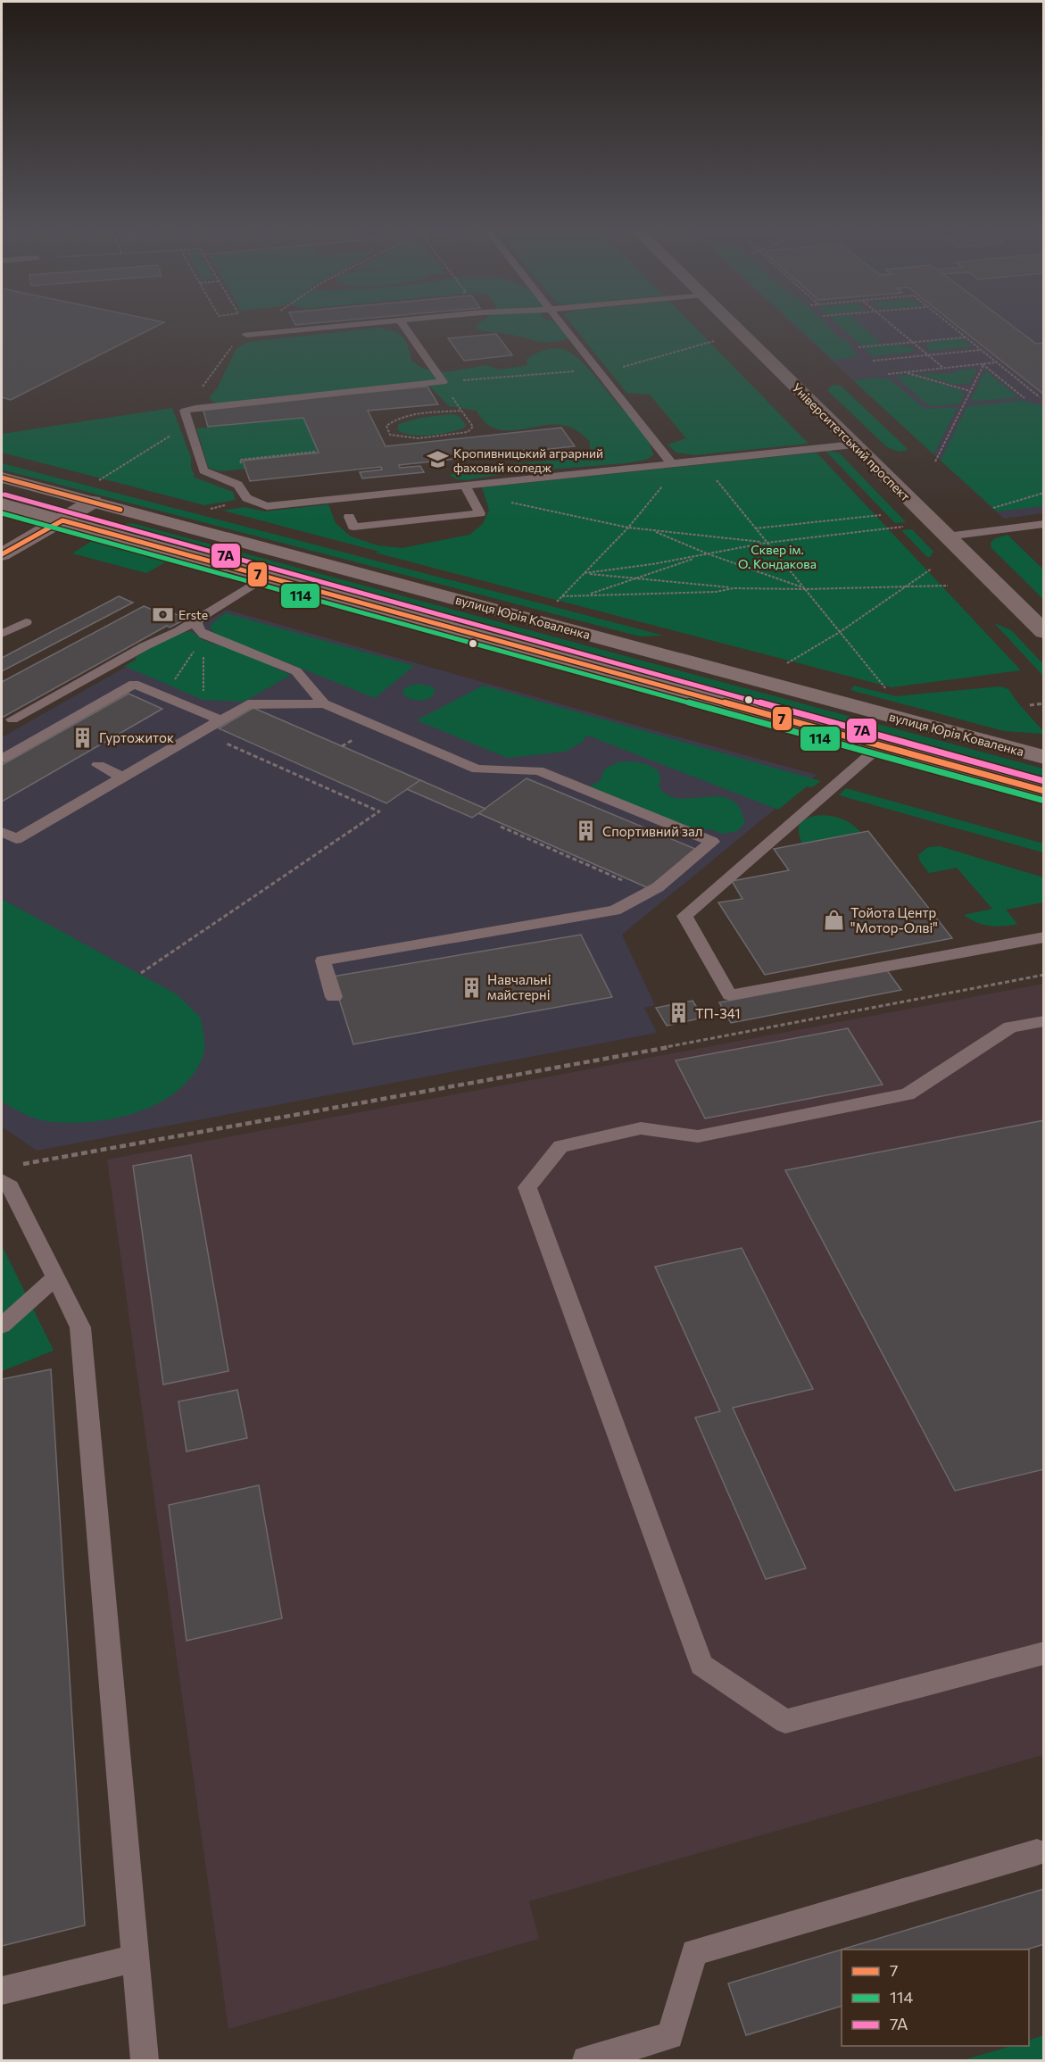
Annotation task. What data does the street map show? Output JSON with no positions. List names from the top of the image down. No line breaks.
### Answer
{"streets":{"main road":["Університетський проспект","вулиця Юрія Коваленка"]},"parks":["Сквер ім. О. Кондакова"],"places":{"school or university":["Кропивницький аграрний фаховий коледж"],"bank":["Erste"],"building":["Гуртожиток","Спортивний зал","Навчальні майстерні","ТП-341"],"shop":["Тойота Центр \"Мотор-Олві\""]},"lines":["transit line 7","transit line 7А","transit line 114"],"legend":["7","114","7А"]}
